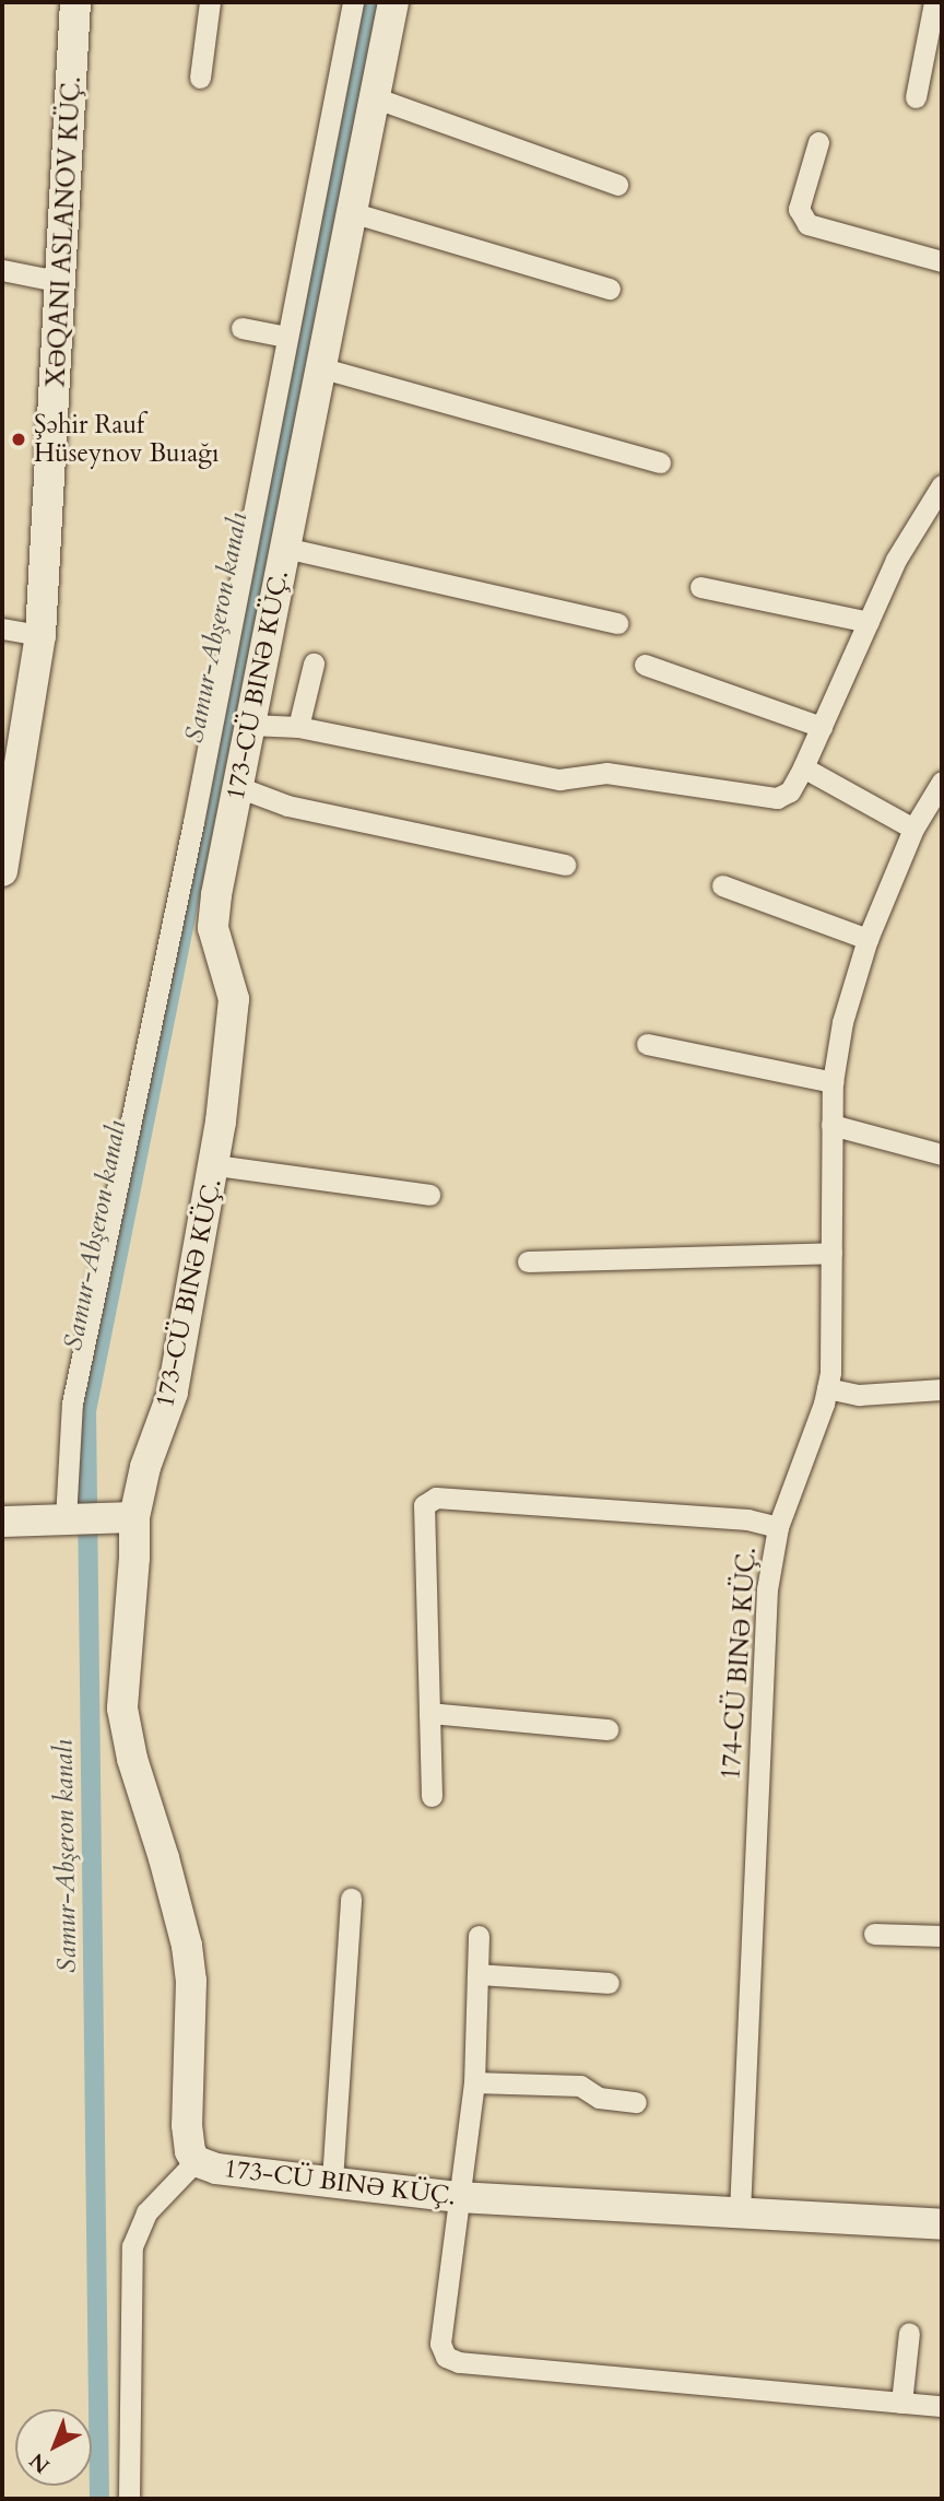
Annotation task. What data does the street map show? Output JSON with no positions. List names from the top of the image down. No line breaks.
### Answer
{"streets":{"street":["XƏQANI ASLANOV KÜÇ.","173-CÜ BINƏ KÜÇ.","174-CÜ BINƏ KÜÇ."]},"crossings":[["173-CÜ BINƏ KÜÇ.","174-CÜ BINƏ KÜÇ."]],"water":["Samur-Abşeron kanalı"],"places":["Şəhir Rauf Hüseynov Buıağı"],"north":"bottom left"}
